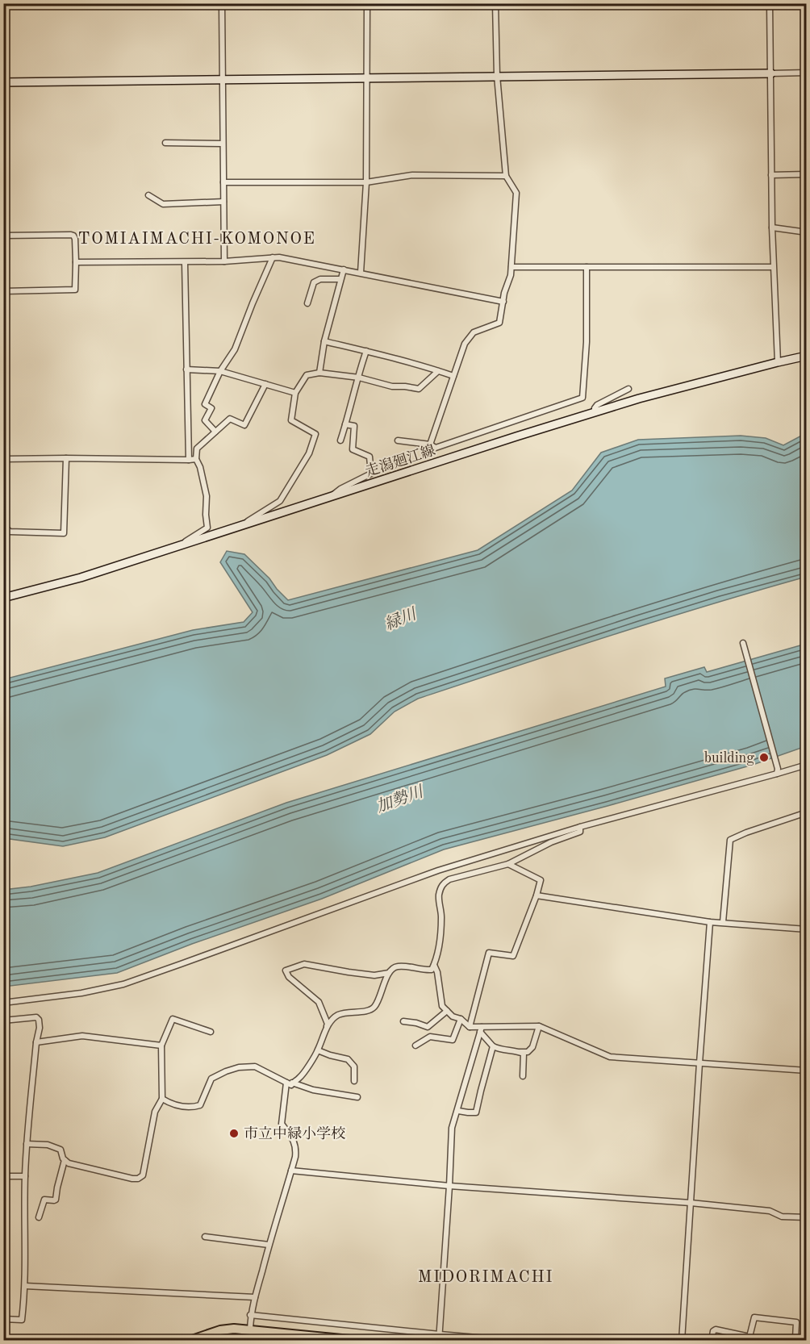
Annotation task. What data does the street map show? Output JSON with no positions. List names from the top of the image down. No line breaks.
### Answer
{"streets":{"main road":["走潟廻江線"]},"districts":["TOMIAIMACHI-KOMONOE","MIDORIMACHI"],"water":["緑川","加勢川"],"places":["building","市立中緑小学校"]}
